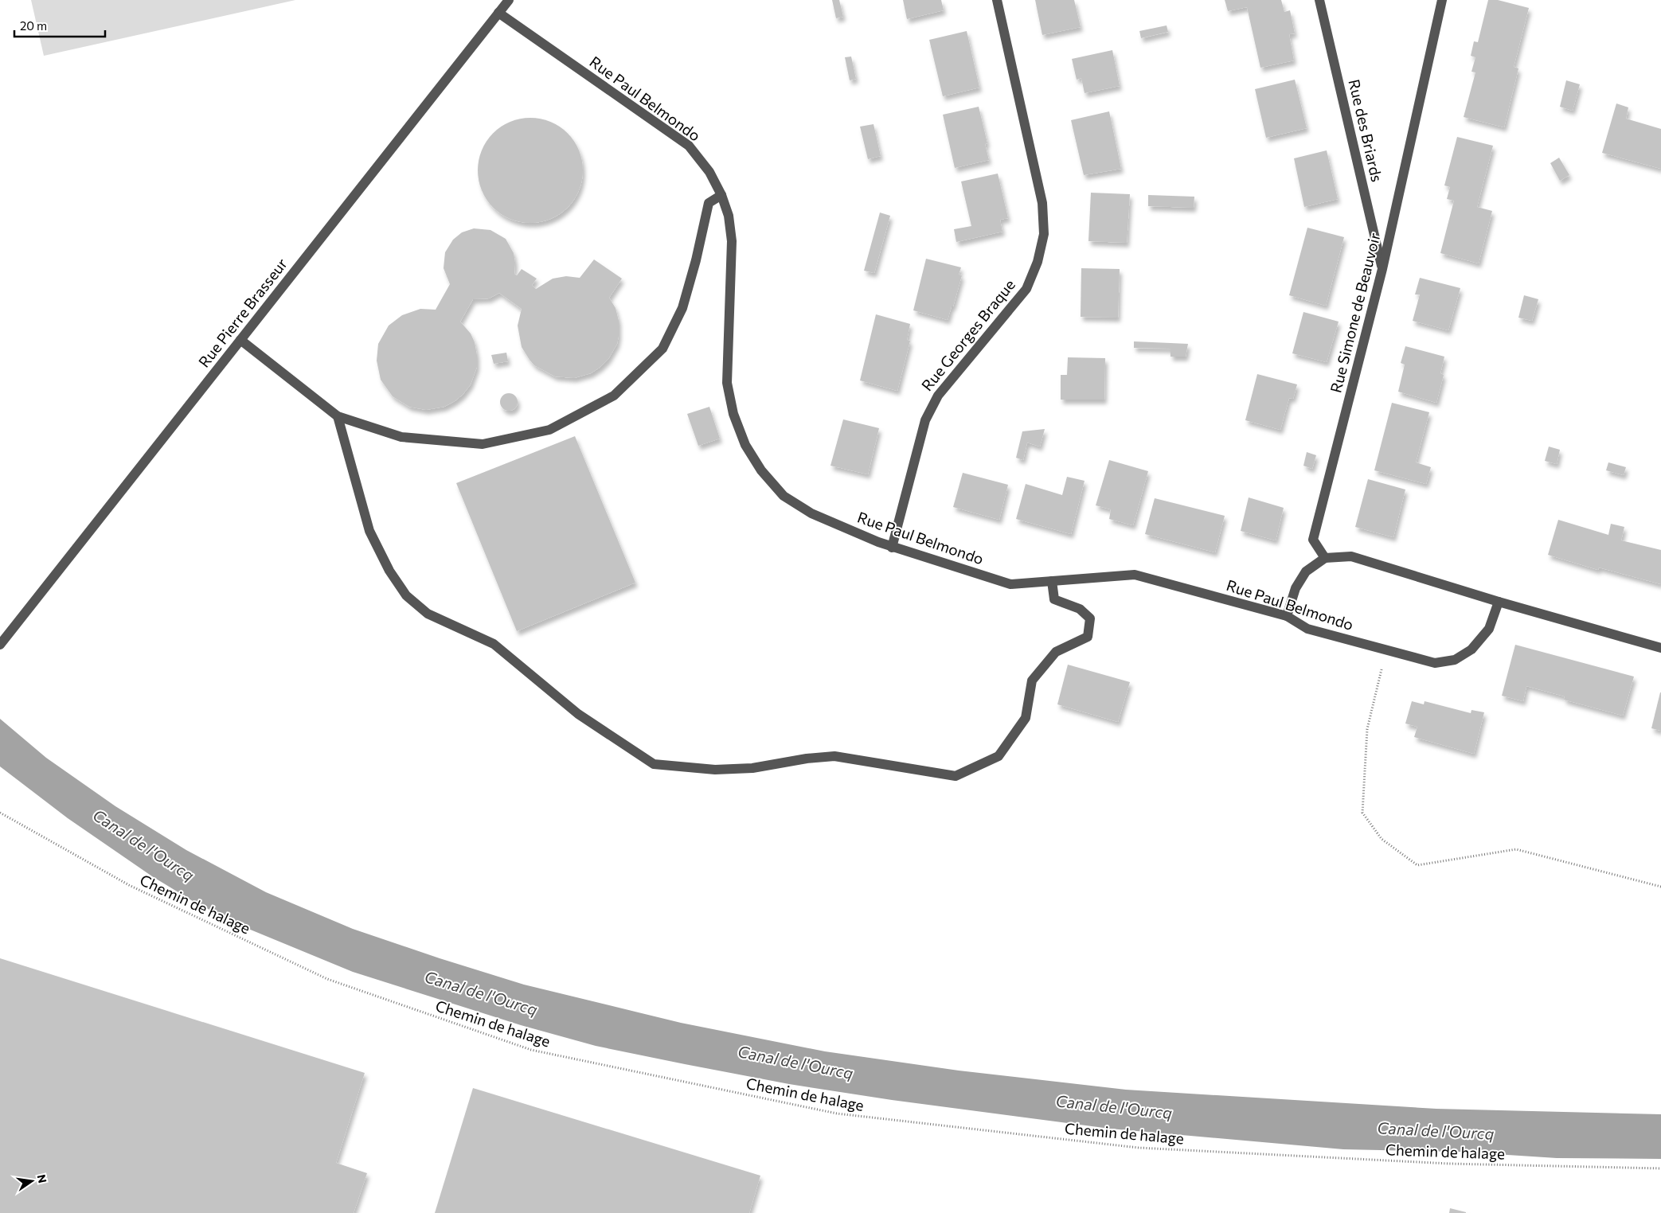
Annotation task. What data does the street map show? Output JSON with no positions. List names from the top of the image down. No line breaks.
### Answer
{"streets":{"street":["Rue Paul Belmondo","Rue des Briards","Rue Pierre Brasseur","Rue Simone de Beauvoir","Rue Georges Braque"],"path":["Chemin de halage"]},"crossings":[["Rue Paul Belmondo","Rue Pierre Brasseur"],["Rue Paul Belmondo","Rue Georges Braque"],["Rue des Briards","Rue Simone de Beauvoir"]],"water":["Canal de l'Ourcq"],"scale_bar":"20 m","north":"right"}
